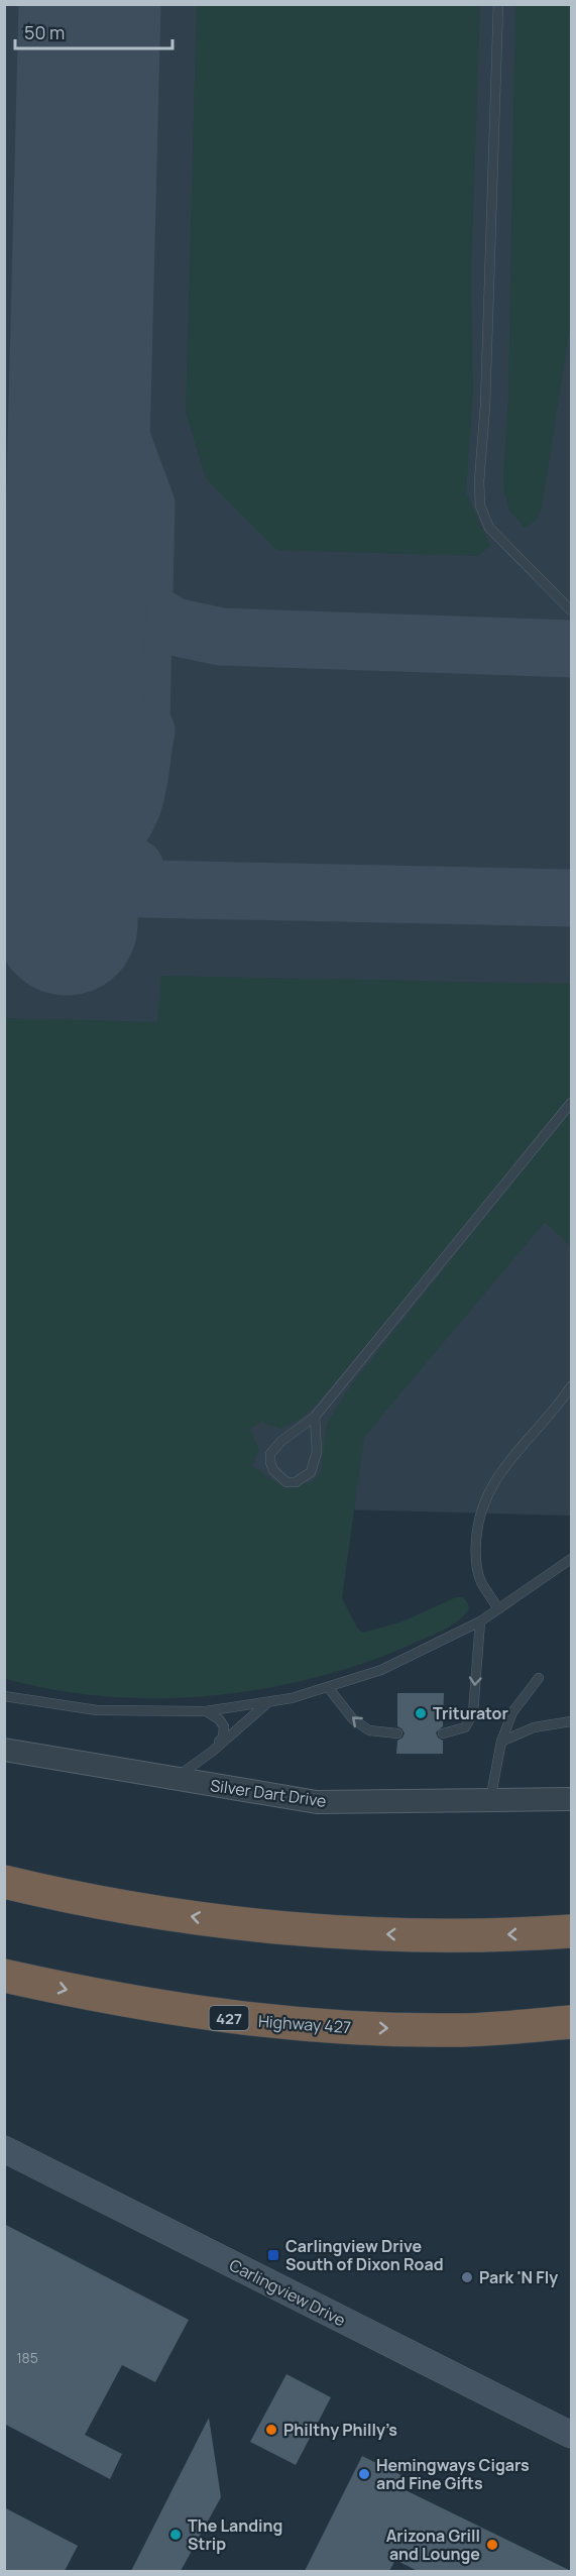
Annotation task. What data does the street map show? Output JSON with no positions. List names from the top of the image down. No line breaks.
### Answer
{"streets":{"highway":["427","Highway 427"],"main road":["Carlingview Drive"],"street":["Silver Dart Drive"]},"places":{"other":["Triturator","Park 'N Fly","Philthy Philly’s","Hemingways Cigars and Fine Gifts","The Landing Strip","Arizona Grill and Lounge"],"transit":["Carlingview Drive South of Dixon Road"]},"house_numbers":["185"],"scale_bar":"50 m"}
